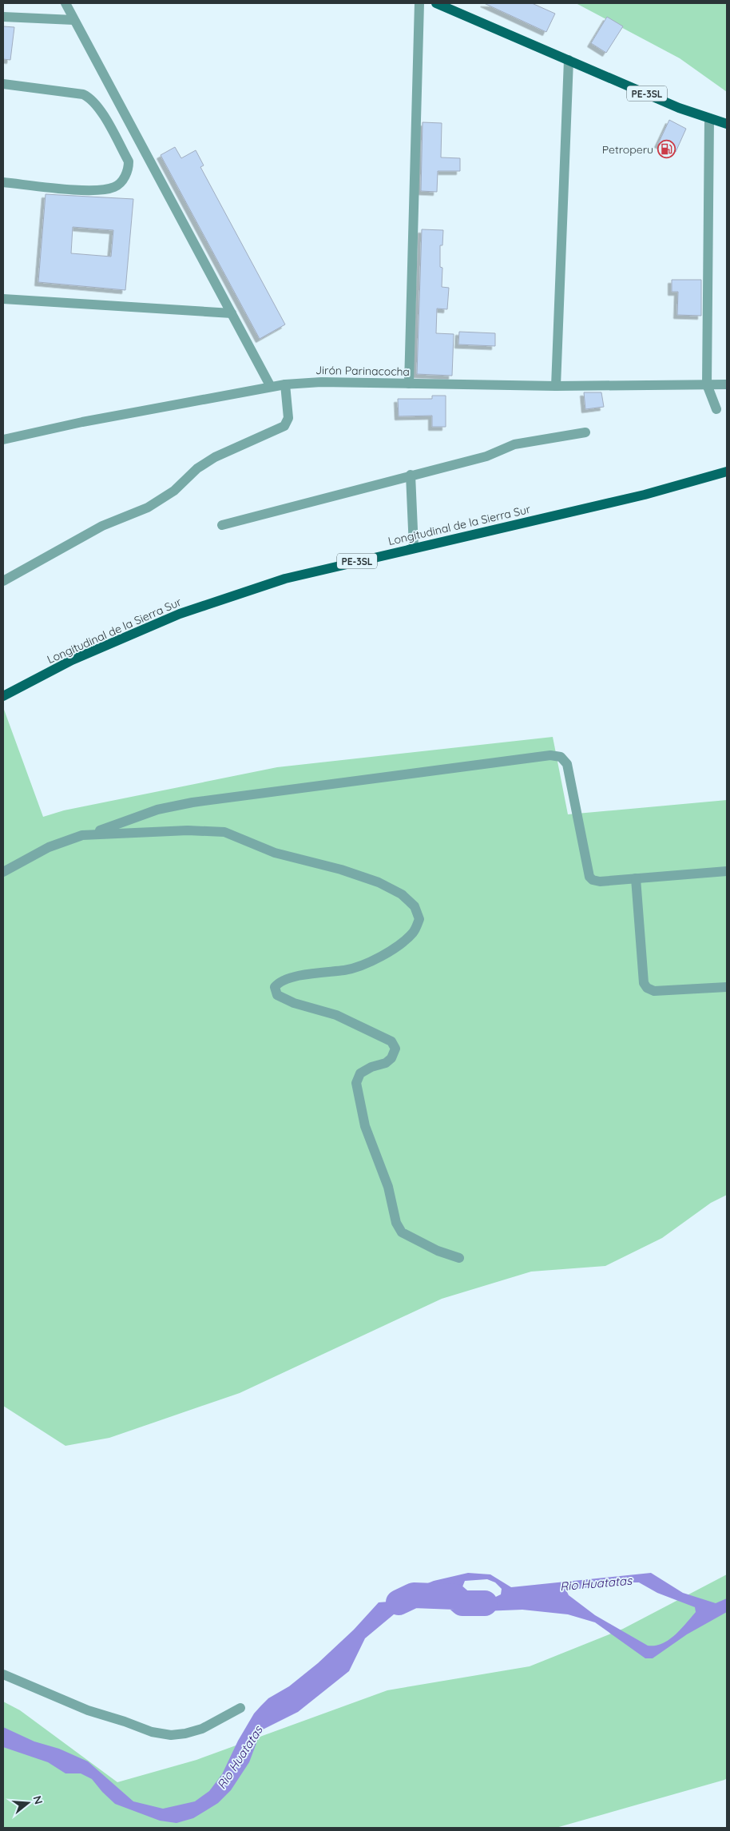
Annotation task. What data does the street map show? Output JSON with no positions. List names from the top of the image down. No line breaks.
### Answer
{"streets":{"main road":["PE-3SL","Longitudinal de la Sierra Sur"],"street":["Jirón Parinacocha"]},"water":["Rio Huatatas"],"places":{"fuel station":["Petroperu"]},"north":"right"}
